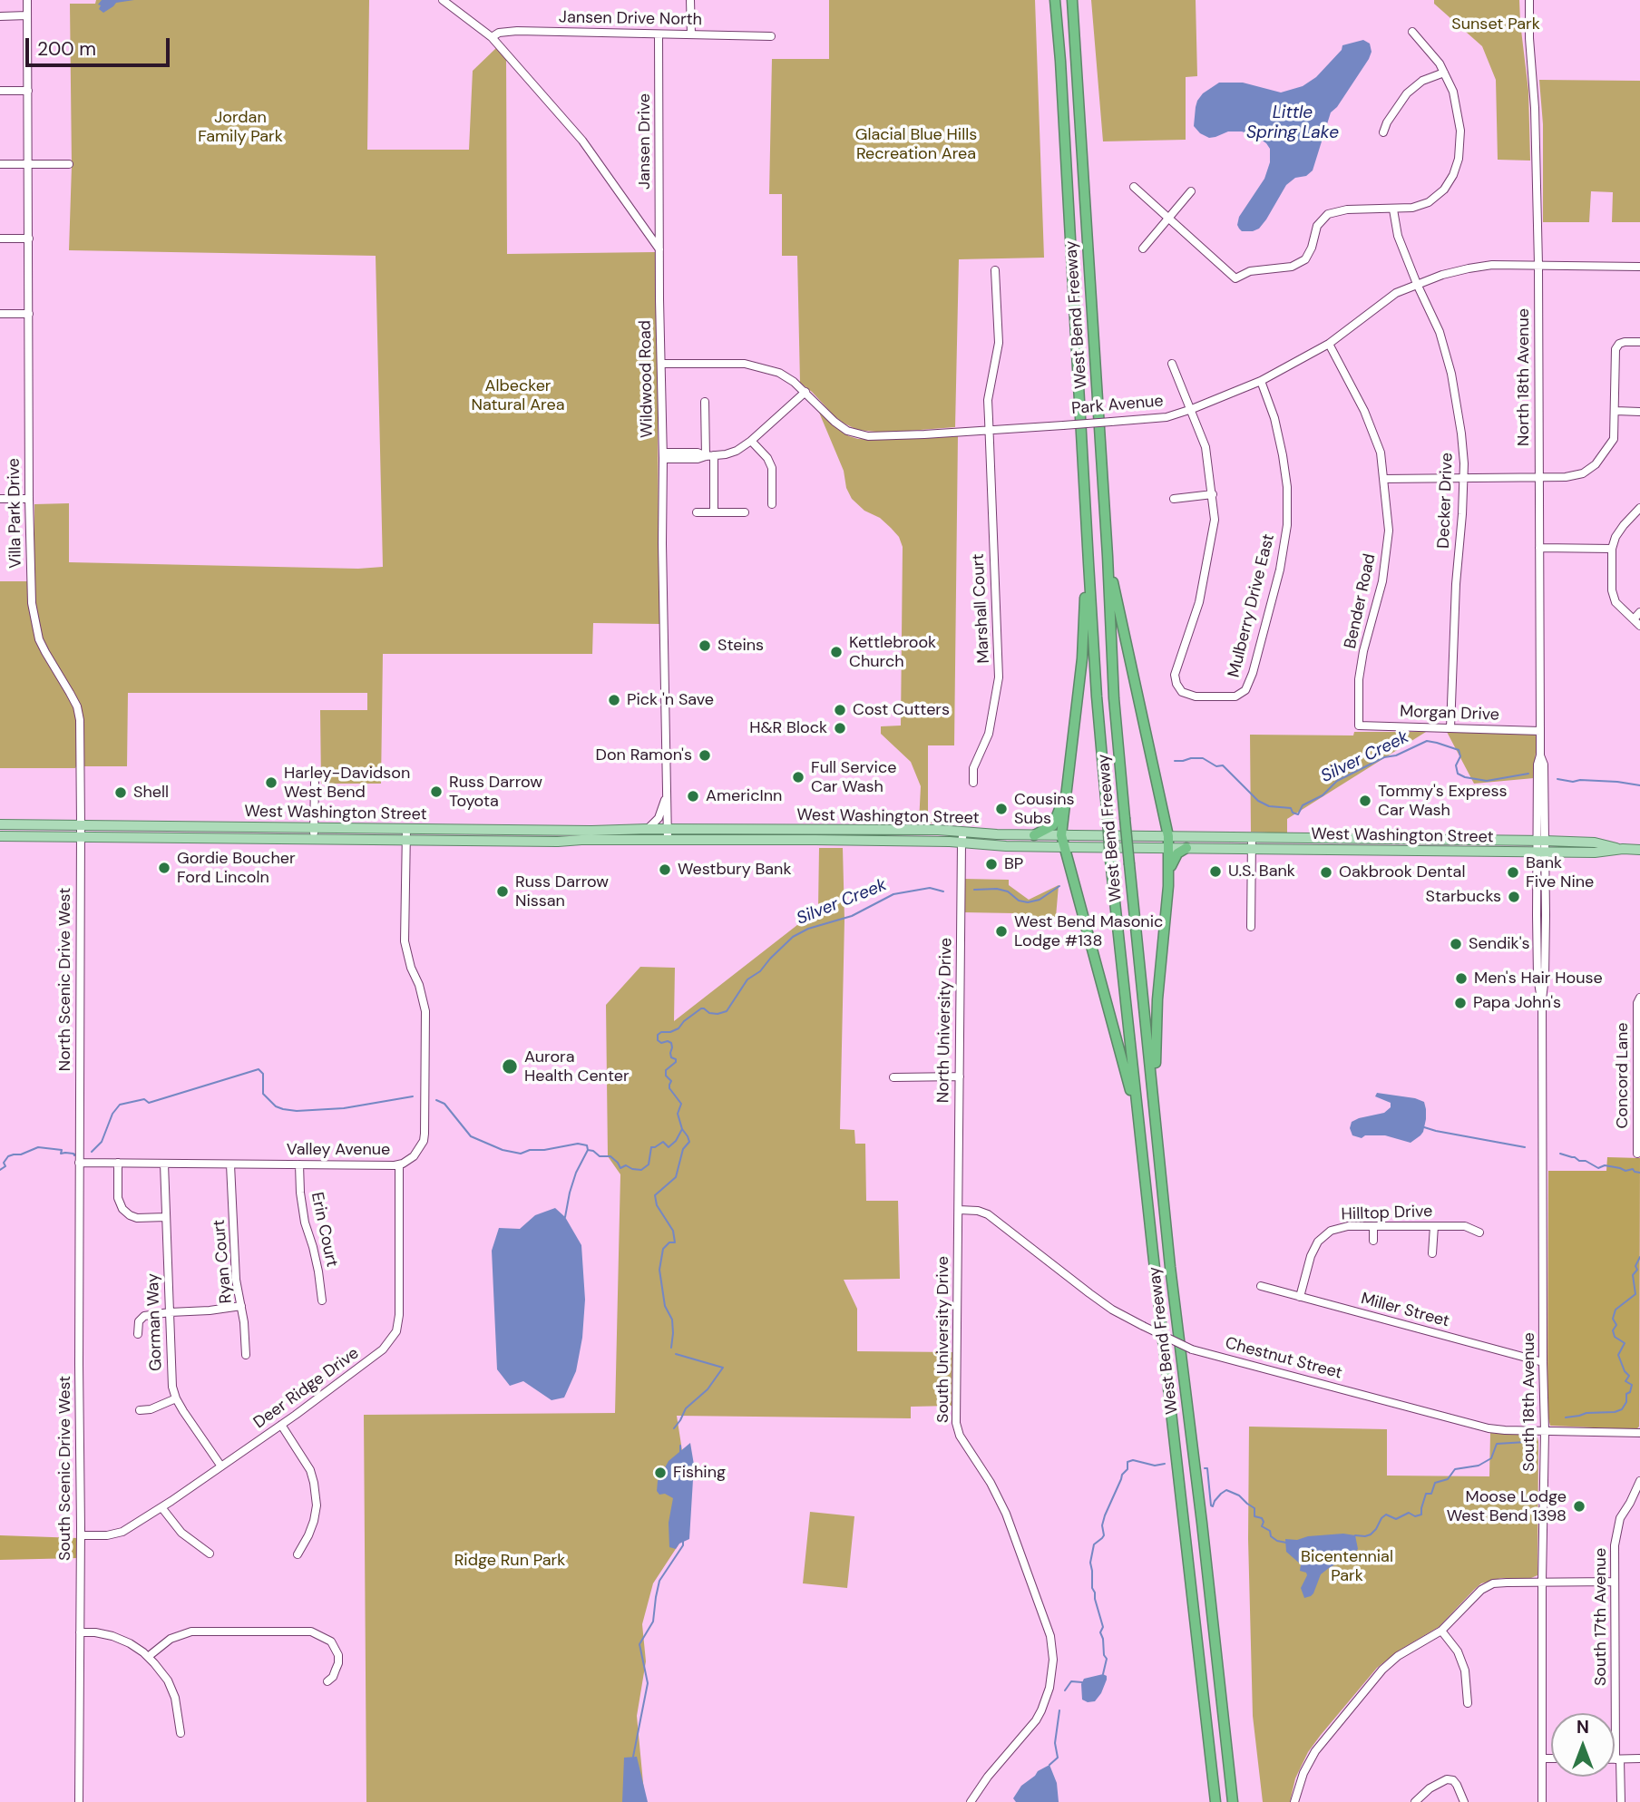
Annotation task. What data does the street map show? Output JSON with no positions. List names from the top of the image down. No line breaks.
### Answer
{"streets":{"highway":["West Bend Freeway"],"main road":["West Washington Street"],"street":["Jansen Drive North","Jansen Drive","North 18th Avenue","Wildwood Road","Park Avenue","Decker Drive","Villa Park Drive","Bender Road","Mulberry Drive East","Marshall Court","Morgan Drive","North Scenic Drive West","North University Drive","Concord Lane","Valley Avenue","Hilltop Drive","Erin Court","Ryan Court","Miller Street","Gorman Way","South University Drive","Chestnut Street","Deer Ridge Drive","South 18th Avenue","South Scenic Drive West","South 17th Avenue"]},"crossings":[["Jansen Drive North","Jansen Drive"],["Jansen Drive","Wildwood Road"],["North 18th Avenue","Park Avenue"],["North 18th Avenue","Morgan Drive"],["North 18th Avenue","West Washington Street"],["North 18th Avenue","South 18th Avenue"],["Wildwood Road","Park Avenue"],["Wildwood Road","West Washington Street"],["Park Avenue","Decker Drive"],["Park Avenue","Bender Road"],["Park Avenue","Mulberry Drive East"],["Park Avenue","Marshall Court"],["Decker Drive","Morgan Drive"],["Villa Park Drive","West Washington Street"],["Villa Park Drive","North Scenic Drive West"],["Bender Road","Morgan Drive"],["West Washington Street","North Scenic Drive West"],["West Washington Street","North University Drive"],["West Washington Street","Valley Avenue"],["North Scenic Drive West","South Scenic Drive West"],["North University Drive","South University Drive"],["North University Drive","Chestnut Street"],["Valley Avenue","Erin Court"],["Valley Avenue","Ryan Court"],["Valley Avenue","Gorman Way"],["Valley Avenue","Deer Ridge Drive"],["Valley Avenue","South Scenic Drive West"],["Hilltop Drive","Miller Street"],["Miller Street","South 18th Avenue"],["Gorman Way","Deer Ridge Drive"],["South University Drive","Chestnut Street"],["Chestnut Street","South 18th Avenue"],["Deer Ridge Drive","South Scenic Drive West"]],"water":["Little Spring Lake","Silver Creek"],"parks":["Sunset Park","Jordan Family Park","Glacial Blue Hills Recreation Area","Albecker Natural Area","Bicentennial Park","Ridge Run Park"],"places":["Steins","Kettlebrook Church","Pick 'n Save","Cost Cutters","H&R Block","Don Ramon's","Full Service Car Wash","Harley-Davidson West Bend","Russ Darrow Toyota","Shell","AmericInn","Tommy's Express Car Wash","Cousins Subs","BP","Gordie Boucher Ford Lincoln","Westbury Bank","U.S. Bank","Oakbrook Dental","Bank Five Nine","Russ Darrow Nissan","Starbucks","West Bend Masonic Lodge #138","Sendik's","Men's Hair House","Papa John's","Aurora Health Center","Fishing","Moose Lodge West Bend 1398"],"scale_bar":"200 m","north":"top"}
